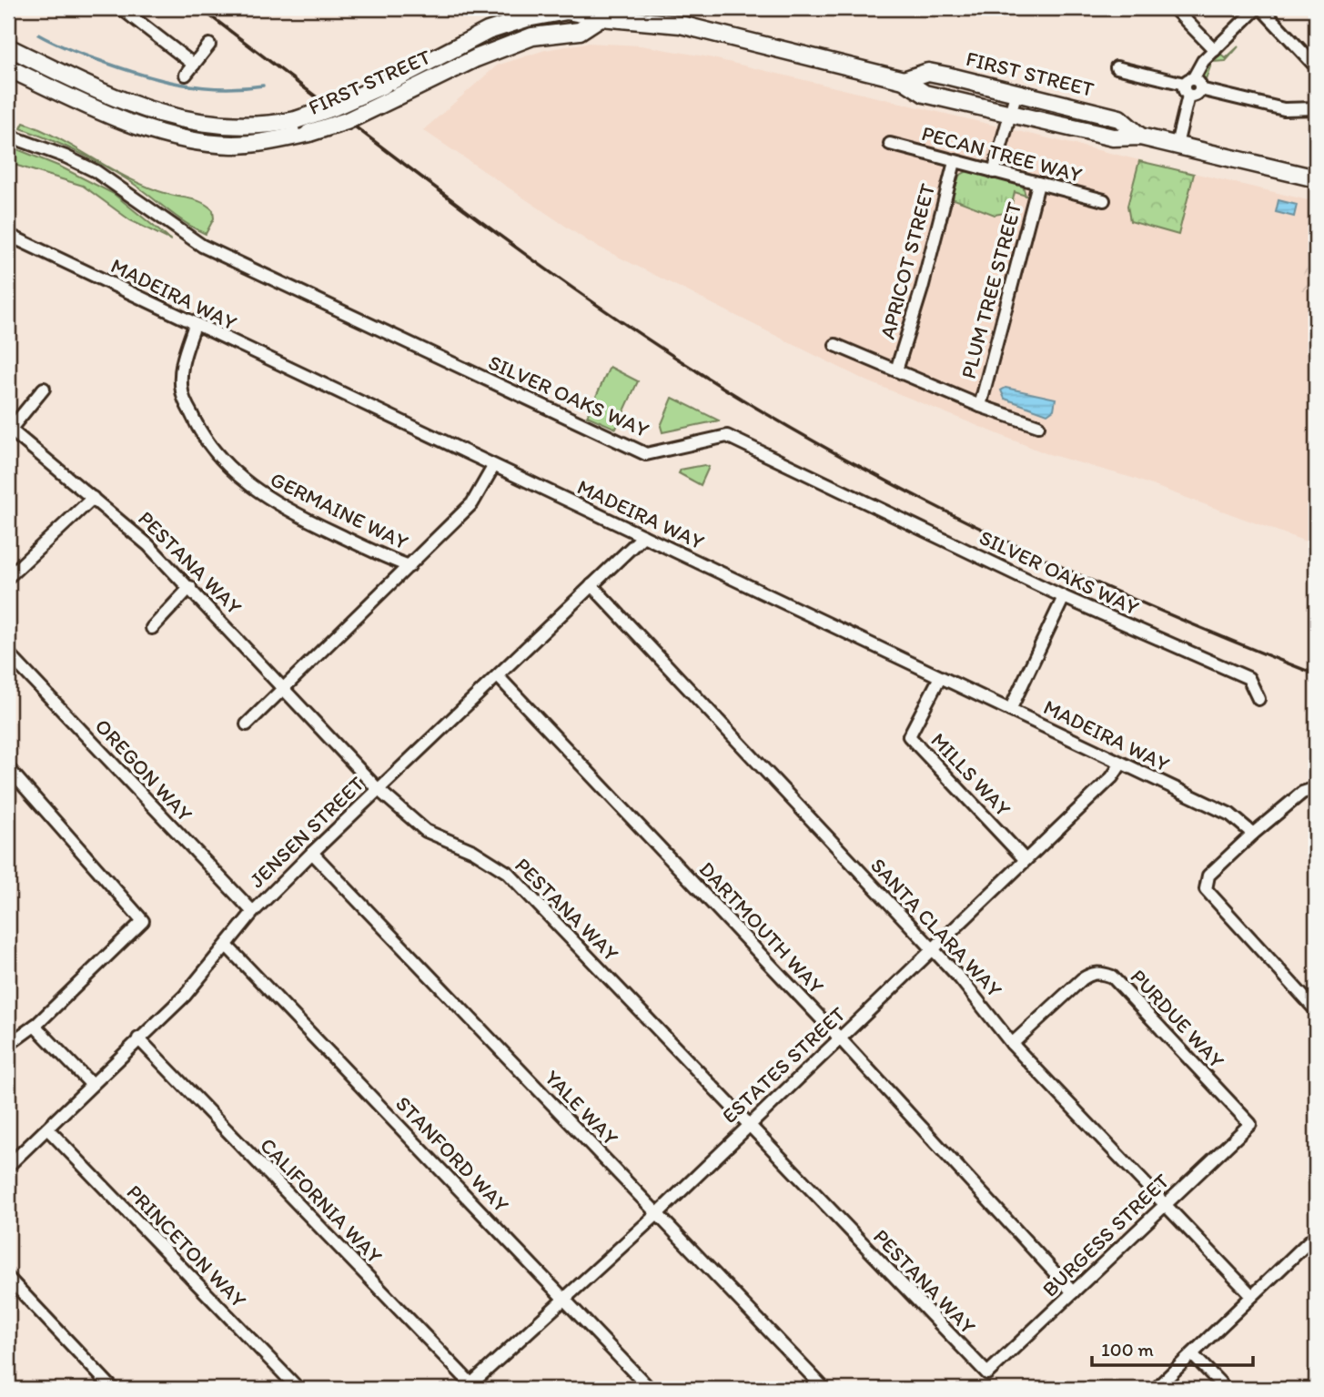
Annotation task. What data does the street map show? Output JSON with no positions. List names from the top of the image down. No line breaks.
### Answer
{"streets":{"main road":["FIRST STREET"],"street":["PECAN TREE WAY","APRICOT STREET","PLUM TREE STREET","MADEIRA WAY","SILVER OAKS WAY","GERMAINE WAY","PESTANA WAY","OREGON WAY","MILLS WAY","JENSEN STREET","DARTMOUTH WAY","SANTA CLARA WAY","PURDUE WAY","ESTATES STREET","YALE WAY","STANFORD WAY","CALIFORNIA WAY","BURGESS STREET","PRINCETON WAY"]},"crossings":[["PECAN TREE WAY","APRICOT STREET"],["PECAN TREE WAY","PLUM TREE STREET"],["MADEIRA WAY","GERMAINE WAY"],["MADEIRA WAY","MILLS WAY"],["MADEIRA WAY","JENSEN STREET"],["MADEIRA WAY","ESTATES STREET"],["PESTANA WAY","JENSEN STREET"],["PESTANA WAY","ESTATES STREET"],["PESTANA WAY","BURGESS STREET"],["OREGON WAY","JENSEN STREET"],["MILLS WAY","ESTATES STREET"],["JENSEN STREET","DARTMOUTH WAY"],["JENSEN STREET","SANTA CLARA WAY"],["JENSEN STREET","YALE WAY"],["JENSEN STREET","STANFORD WAY"],["JENSEN STREET","CALIFORNIA WAY"],["JENSEN STREET","PRINCETON WAY"],["DARTMOUTH WAY","ESTATES STREET"],["DARTMOUTH WAY","BURGESS STREET"],["SANTA CLARA WAY","PURDUE WAY"],["SANTA CLARA WAY","ESTATES STREET"],["SANTA CLARA WAY","BURGESS STREET"],["PURDUE WAY","BURGESS STREET"],["ESTATES STREET","YALE WAY"],["ESTATES STREET","STANFORD WAY"],["ESTATES STREET","CALIFORNIA WAY"]],"scale_bar":"100 m"}
